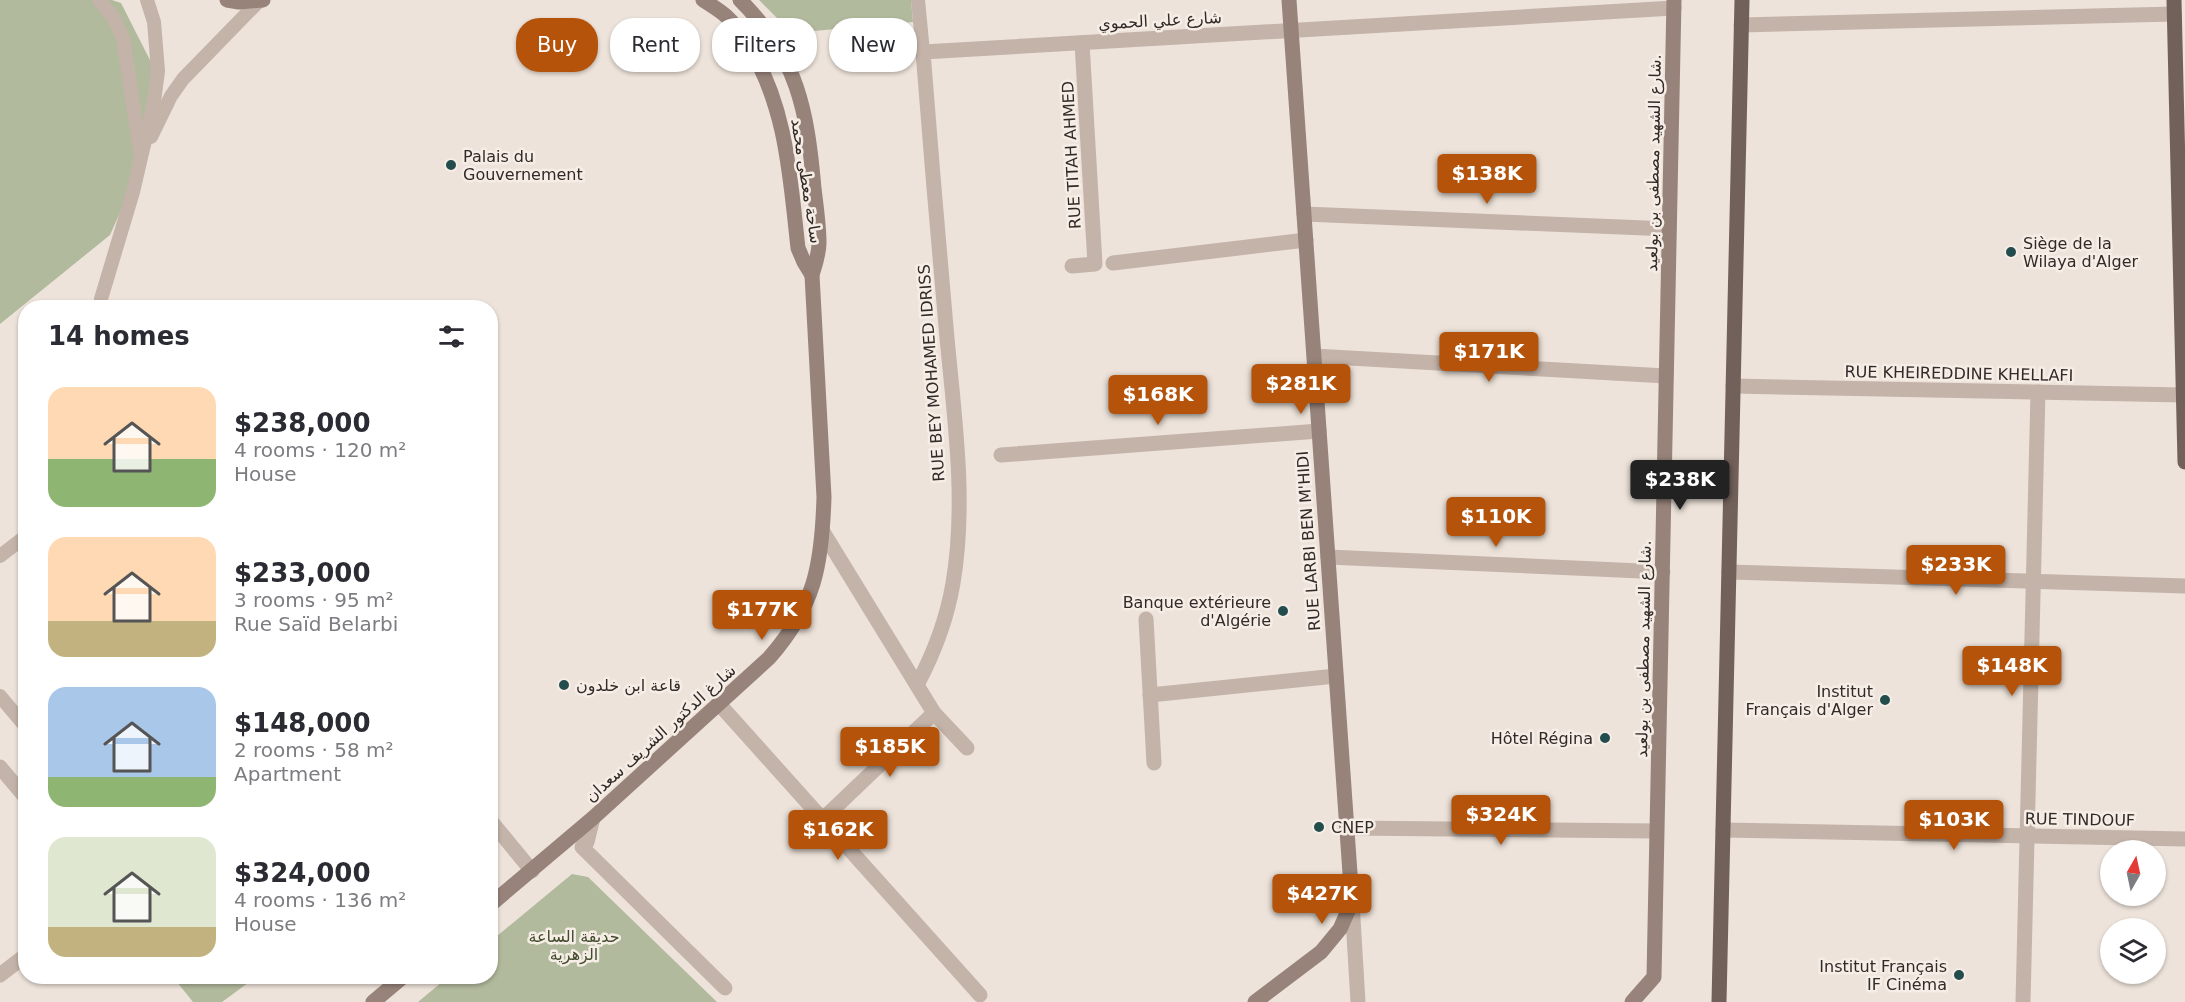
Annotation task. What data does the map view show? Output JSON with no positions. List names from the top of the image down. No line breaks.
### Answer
{"streets":{"main road":["شارع الشهيد مصطفى بن بولعيد.","ساحة معطى محمد","RUE LARBI BEN M'HIDI","شارغ الدكتور الشريف سعدان"],"street":["شارع علي الحموي","RUE TITAH AHMED","RUE BEY MOHAMED IDRISS","RUE KHEIREDDINE KHELLAFI","RUE TINDOUF"]},"crossings":[["شارع علي الحموي","RUE TITAH AHMED"],["شارع علي الحموي","شارع الشهيد مصطفى بن بولعيد."],["شارع علي الحموي","RUE BEY MOHAMED IDRISS"],["شارع علي الحموي","RUE LARBI BEN M'HIDI"],["ساحة معطى محمد","شارغ الدكتور الشريف سعدان"]],"parks":["حديقة الساعة الزهرية"],"places":["Palais du Gouvernement","Siège de la Wilaya d'Alger","Banque extérieure d'Algérie","قاعة ابن خلدون","Institut Français d'Alger","Hôtel Régina","CNEP","Institut Français IF Cinéma"],"north":"top","page":{"chip":["Buy","Rent","Filters","New"],"price":["$138K","$171K","$281K","$168K","$238K","$110K","$233K","$177K","$148K","$185K","$324K","$103K","$162K","$427K"],"heading":"14 homes","list":[{"name":"$238,000","note":"4 rooms · 120 m² · House"},{"name":"$233,000","note":"3 rooms · 95 m² · Rue Saïd Belarbi"},{"name":"$148,000","note":"2 rooms · 58 m² · Apartment"},{"name":"$324,000","note":"4 rooms · 136 m² · House"}]}}
